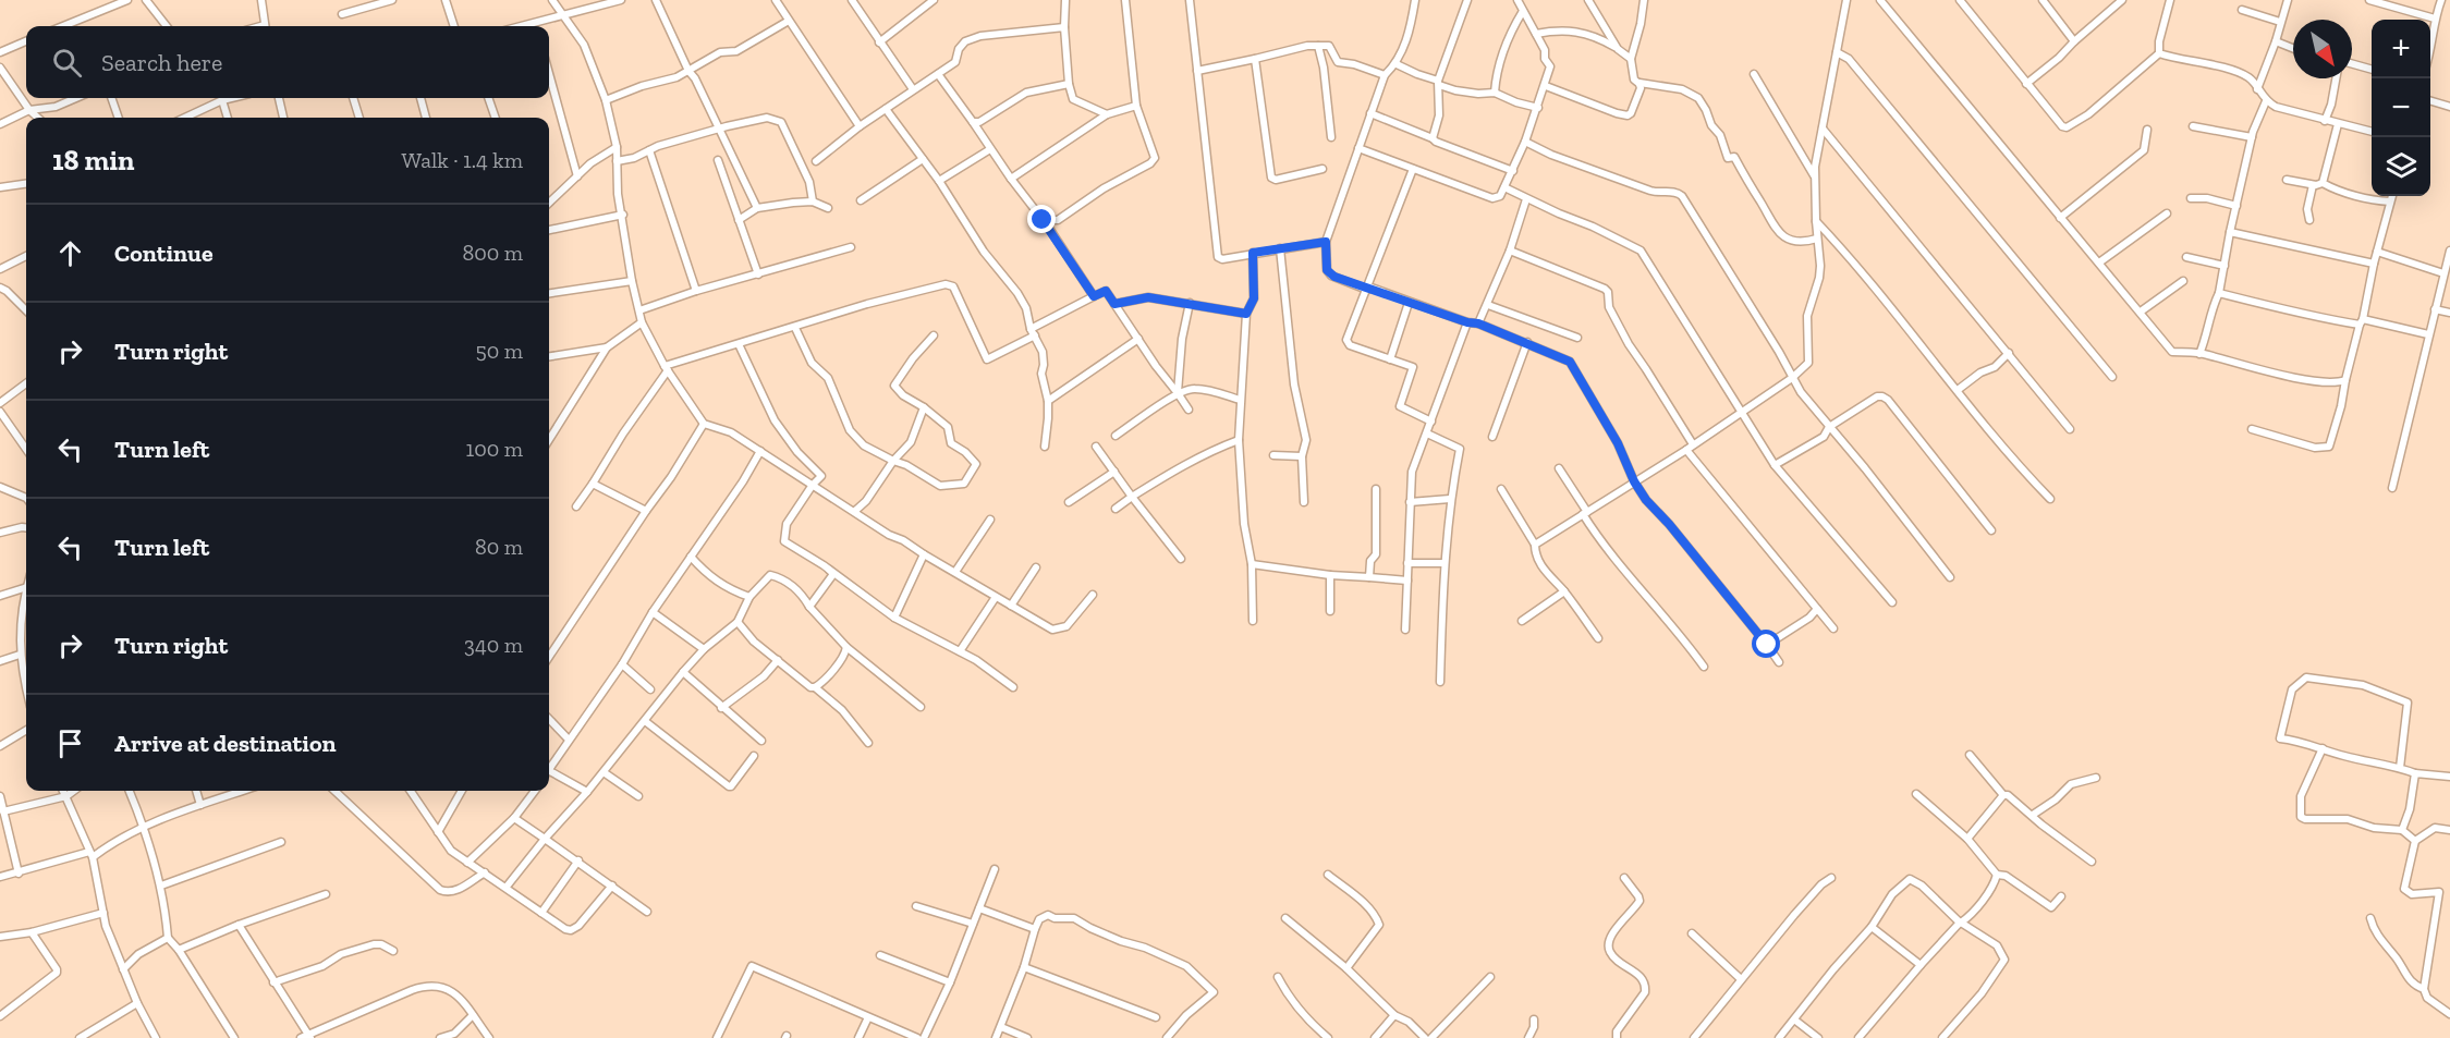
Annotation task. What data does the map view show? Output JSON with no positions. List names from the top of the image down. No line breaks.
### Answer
{"north":"bottom right","page":{"map_buttons":["+","−"],"search":"Search here","heading":["18 min","Walk · 1.4 km"],"list":[["Continue","800 m"],["Turn right","50 m"],["Turn left","100 m"],["Turn left","80 m"],["Turn right","340 m"],"Arrive at destination"]}}
